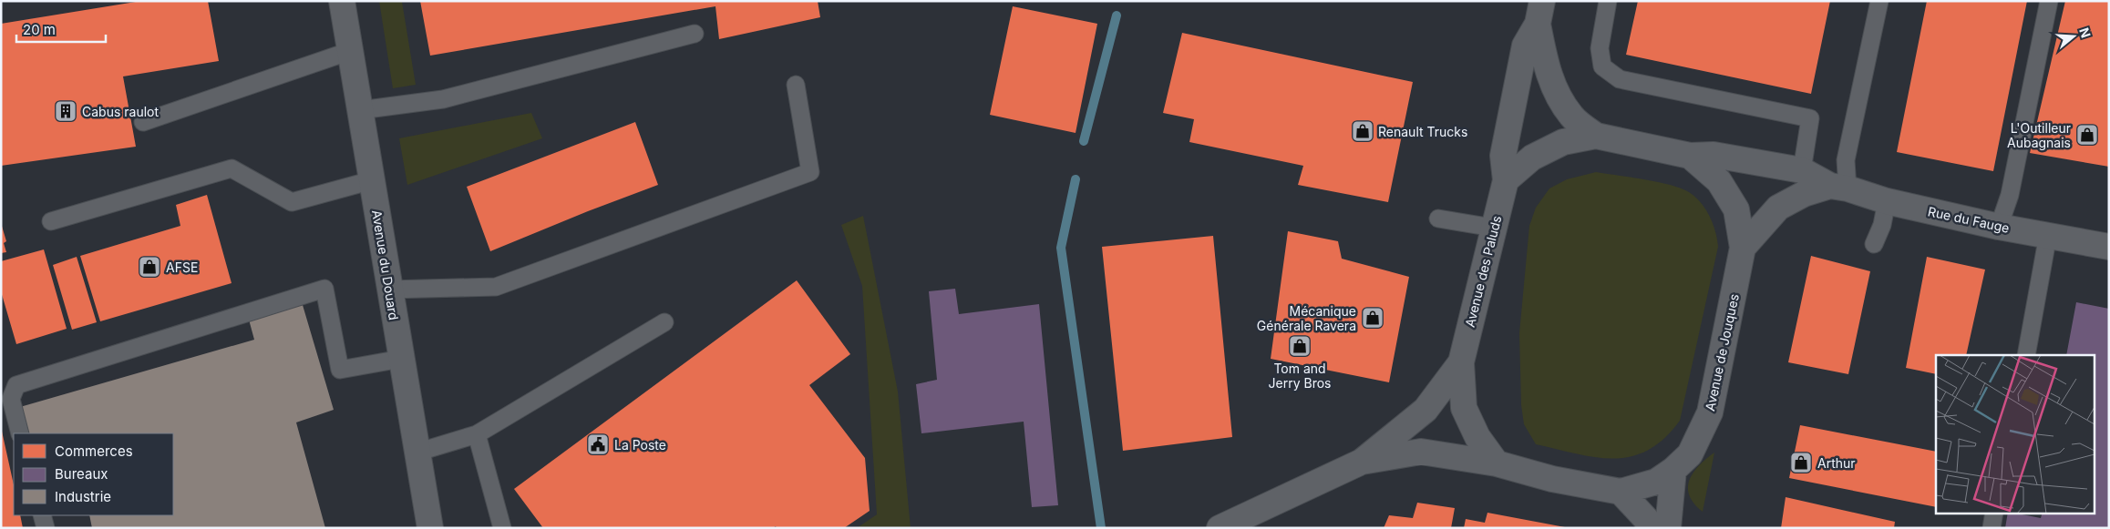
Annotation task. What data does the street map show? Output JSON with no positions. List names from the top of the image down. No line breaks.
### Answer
{"streets":{"street":["Rue du Fauge","Avenue du Douard","Avenue des Paluds","Avenue de Jouques"]},"crossings":[["Rue du Fauge","Avenue des Paluds"],["Avenue des Paluds","Avenue de Jouques"]],"places":{"building":["Cabus raulot"],"shop":["Renault Trucks","L'Outilleur Aubagnais","AFSE","Mécanique Générale Ravera","Tom and Jerry Bros","Arthur"],"public building":["La Poste"]},"legend":["Commerces","Bureaux","Industrie"],"scale_bar":"20 m","north":"right"}
